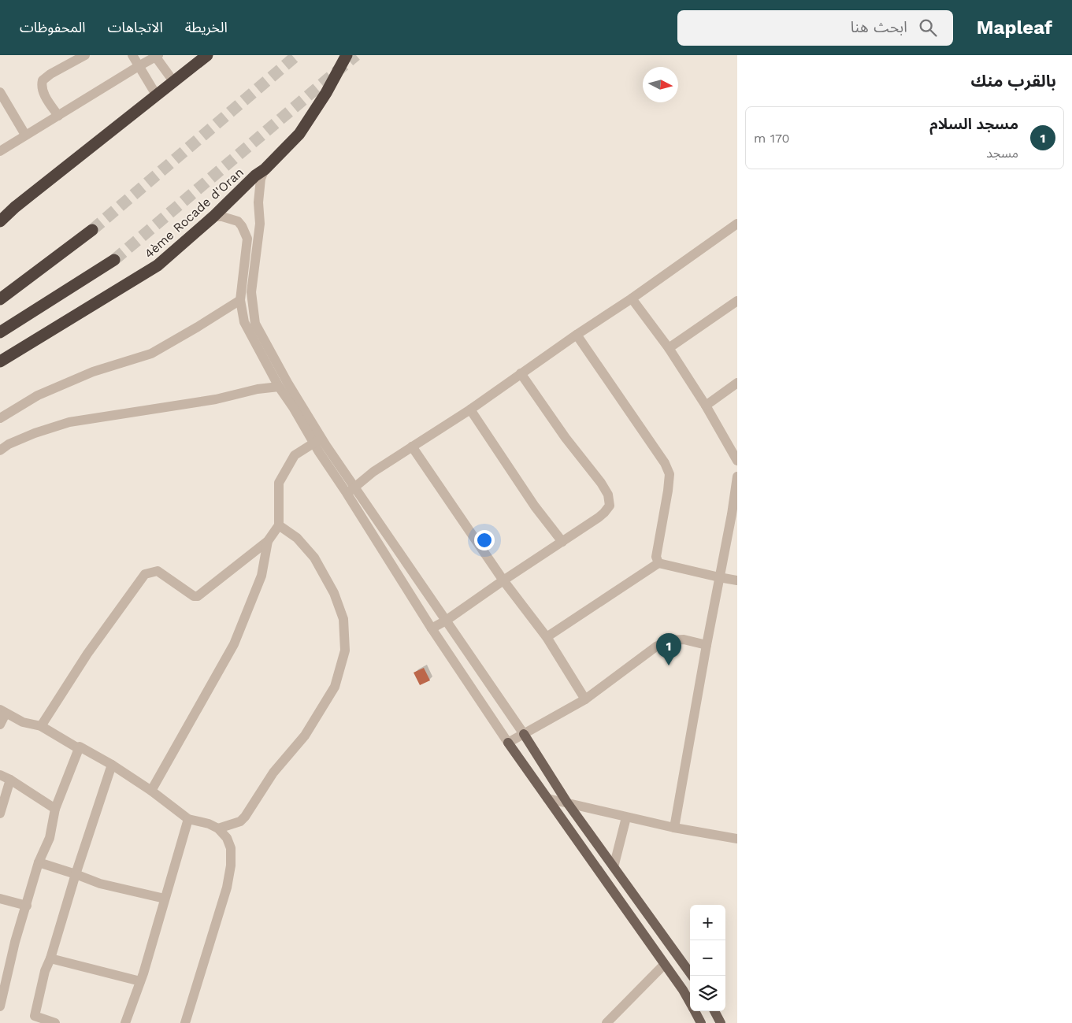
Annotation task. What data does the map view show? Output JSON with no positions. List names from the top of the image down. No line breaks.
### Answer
{"streets":{"highway":["4ème Rocade d'Oran"]},"north":"right","page":{"header":"Mapleaf","search":"ابحث هنا","nav":["الخريطة","الاتجاهات","المحفوظات"],"heading":"بالقرب منك","list":[{"mark":"1","name":"مسجد السلام","note":"مسجد","value":"170 m"}],"pins":"1","map_buttons":["+","−"]}}
